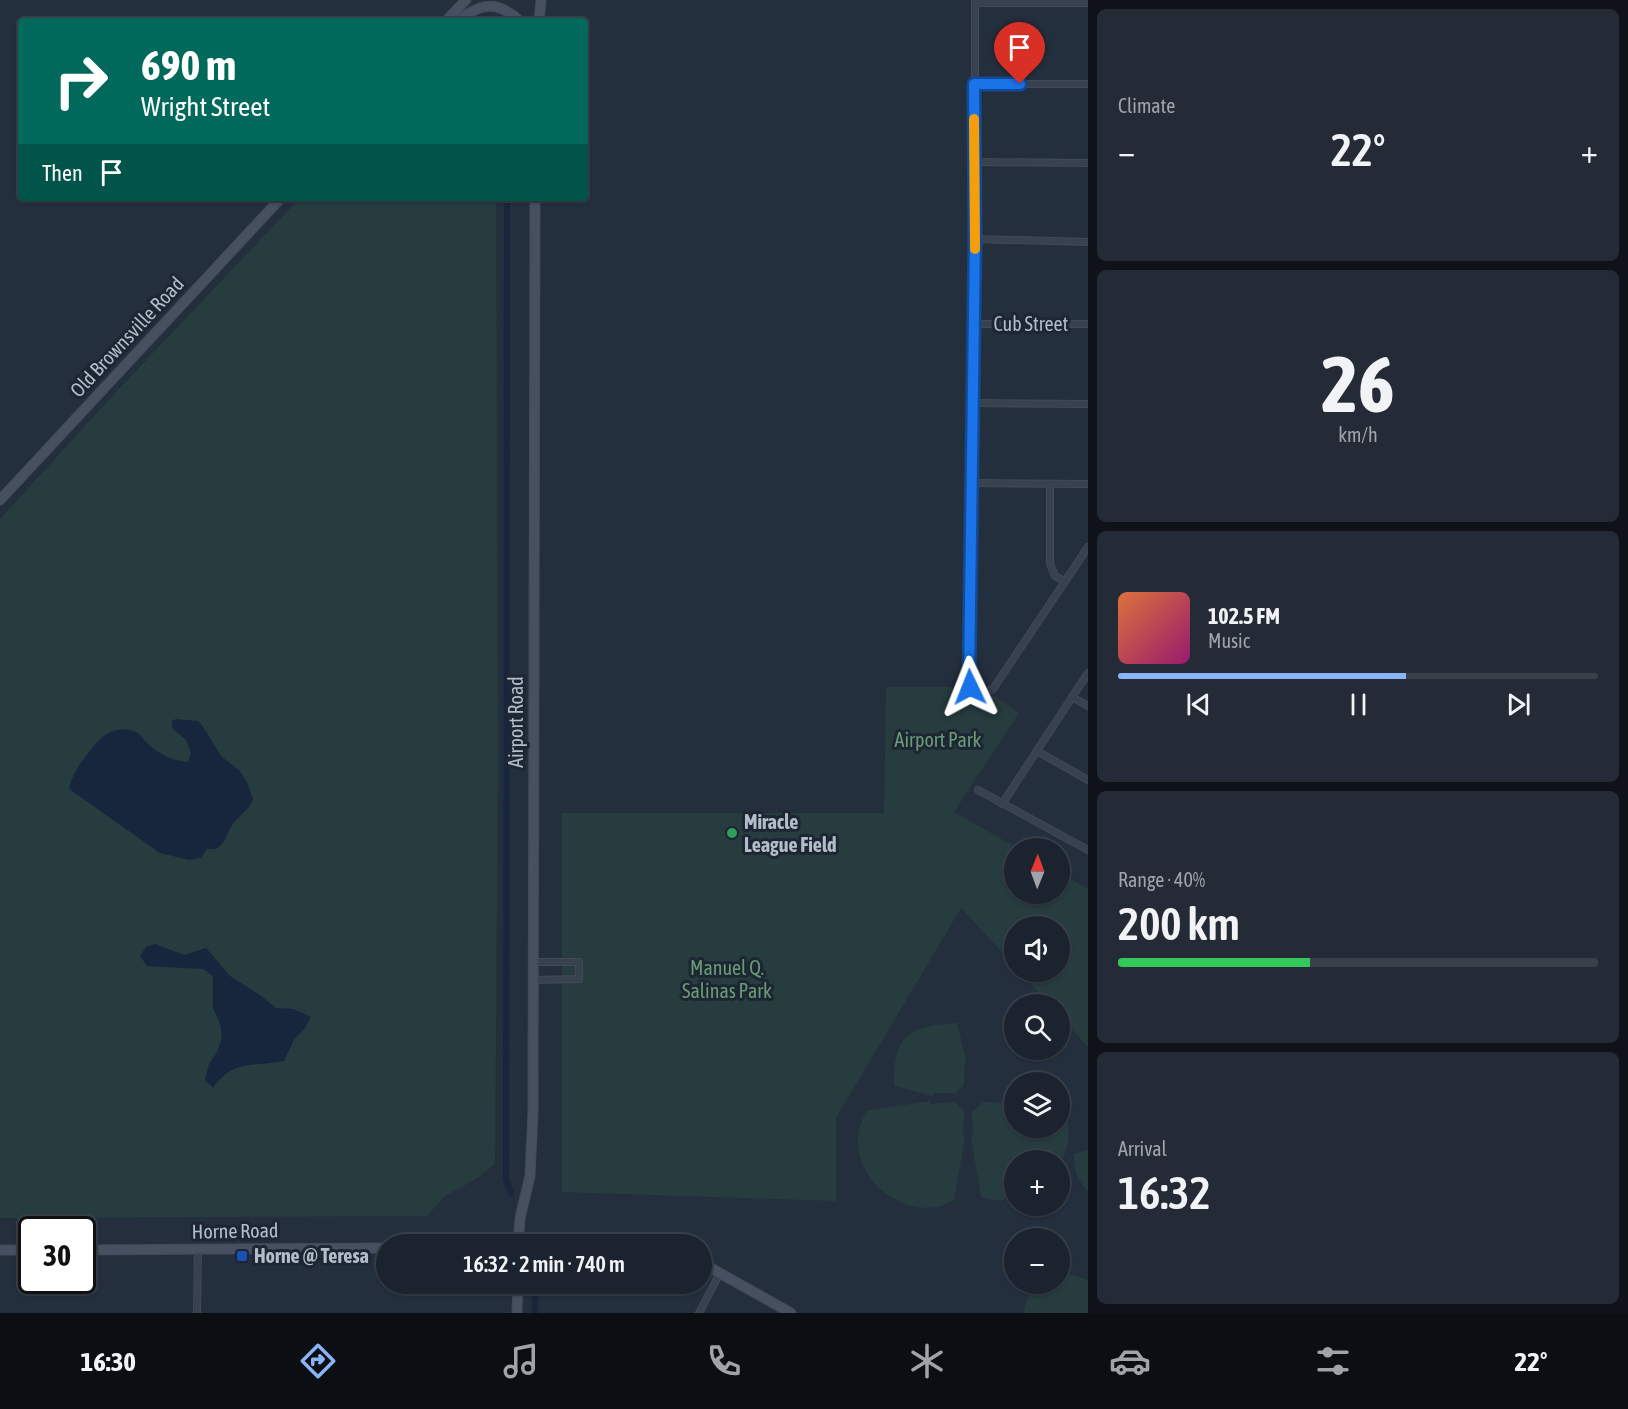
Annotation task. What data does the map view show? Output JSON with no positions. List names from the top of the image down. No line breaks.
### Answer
{"streets":{"street":["Cub Street","Old Brownsville Road","Airport Road","Horne Road"]},"parks":["Airport Park","Manuel Q. Salinas Park"],"places":{"other":["Miracle League Field"],"transit":["Horne @ Teresa"]},"north":"top","page":{"tile":["Climate",["26","km/h"],["Range · 40%","200 km"],["Arrival","16:32"]],"turn":["690 m","Wright Street"],"heat":["−","22°","+"],"then":"Then","song":["102.5 FM","Music"],"map_buttons":["+","−"],"limit":"30","trip":"16:32 · 2 min · 740 m","tabs":["16:30","22°"]}}
